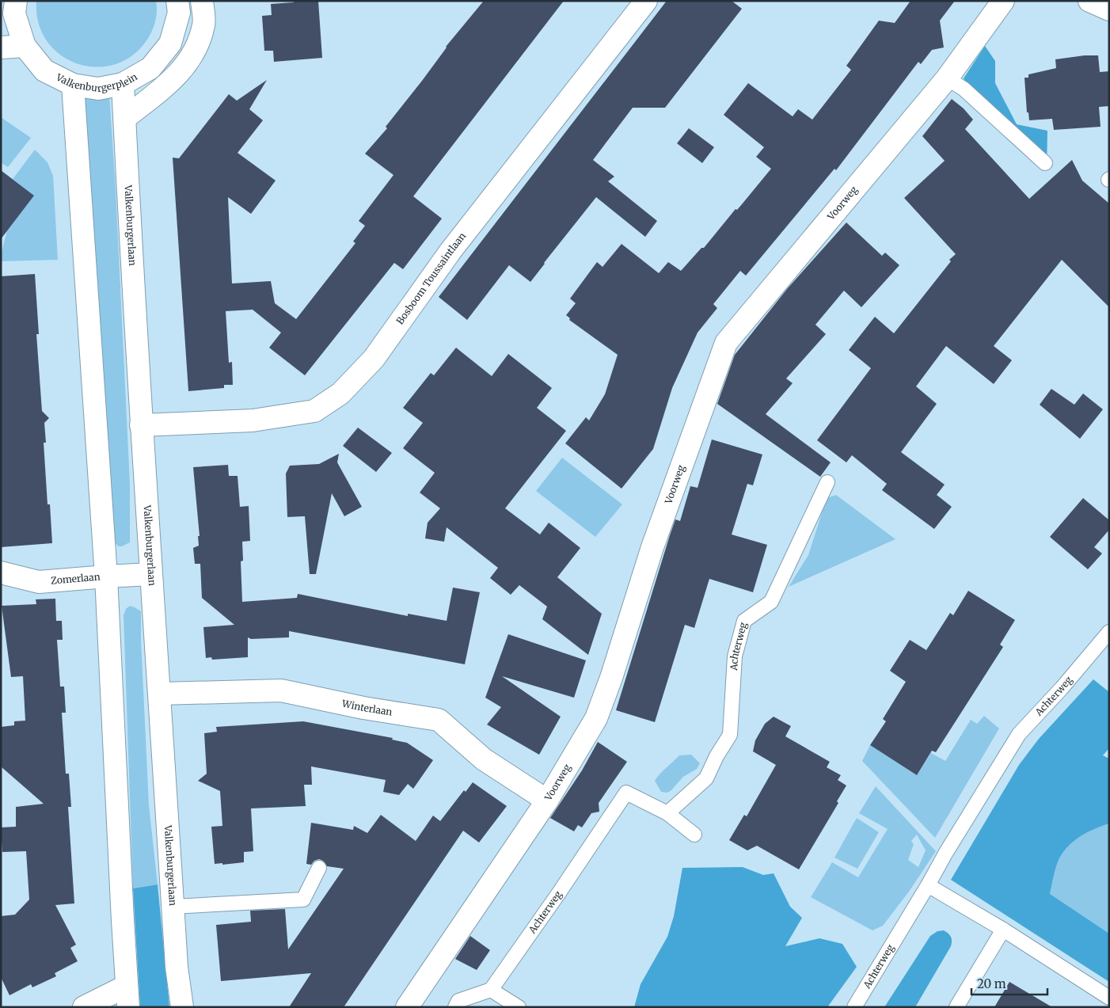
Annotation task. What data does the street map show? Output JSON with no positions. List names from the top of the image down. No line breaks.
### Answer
{"streets":{"street":["Valkenburgerplein","Voorweg","Valkenburgerlaan","Bosboom Toussaintlaan","Zomerlaan","Winterlaan"],"lane":["Achterweg"]},"crossings":[["Valkenburgerplein","Valkenburgerlaan"],["Voorweg","Winterlaan"],["Valkenburgerlaan","Bosboom Toussaintlaan"],["Valkenburgerlaan","Zomerlaan"],["Valkenburgerlaan","Winterlaan"]],"scale_bar":"20 m"}
